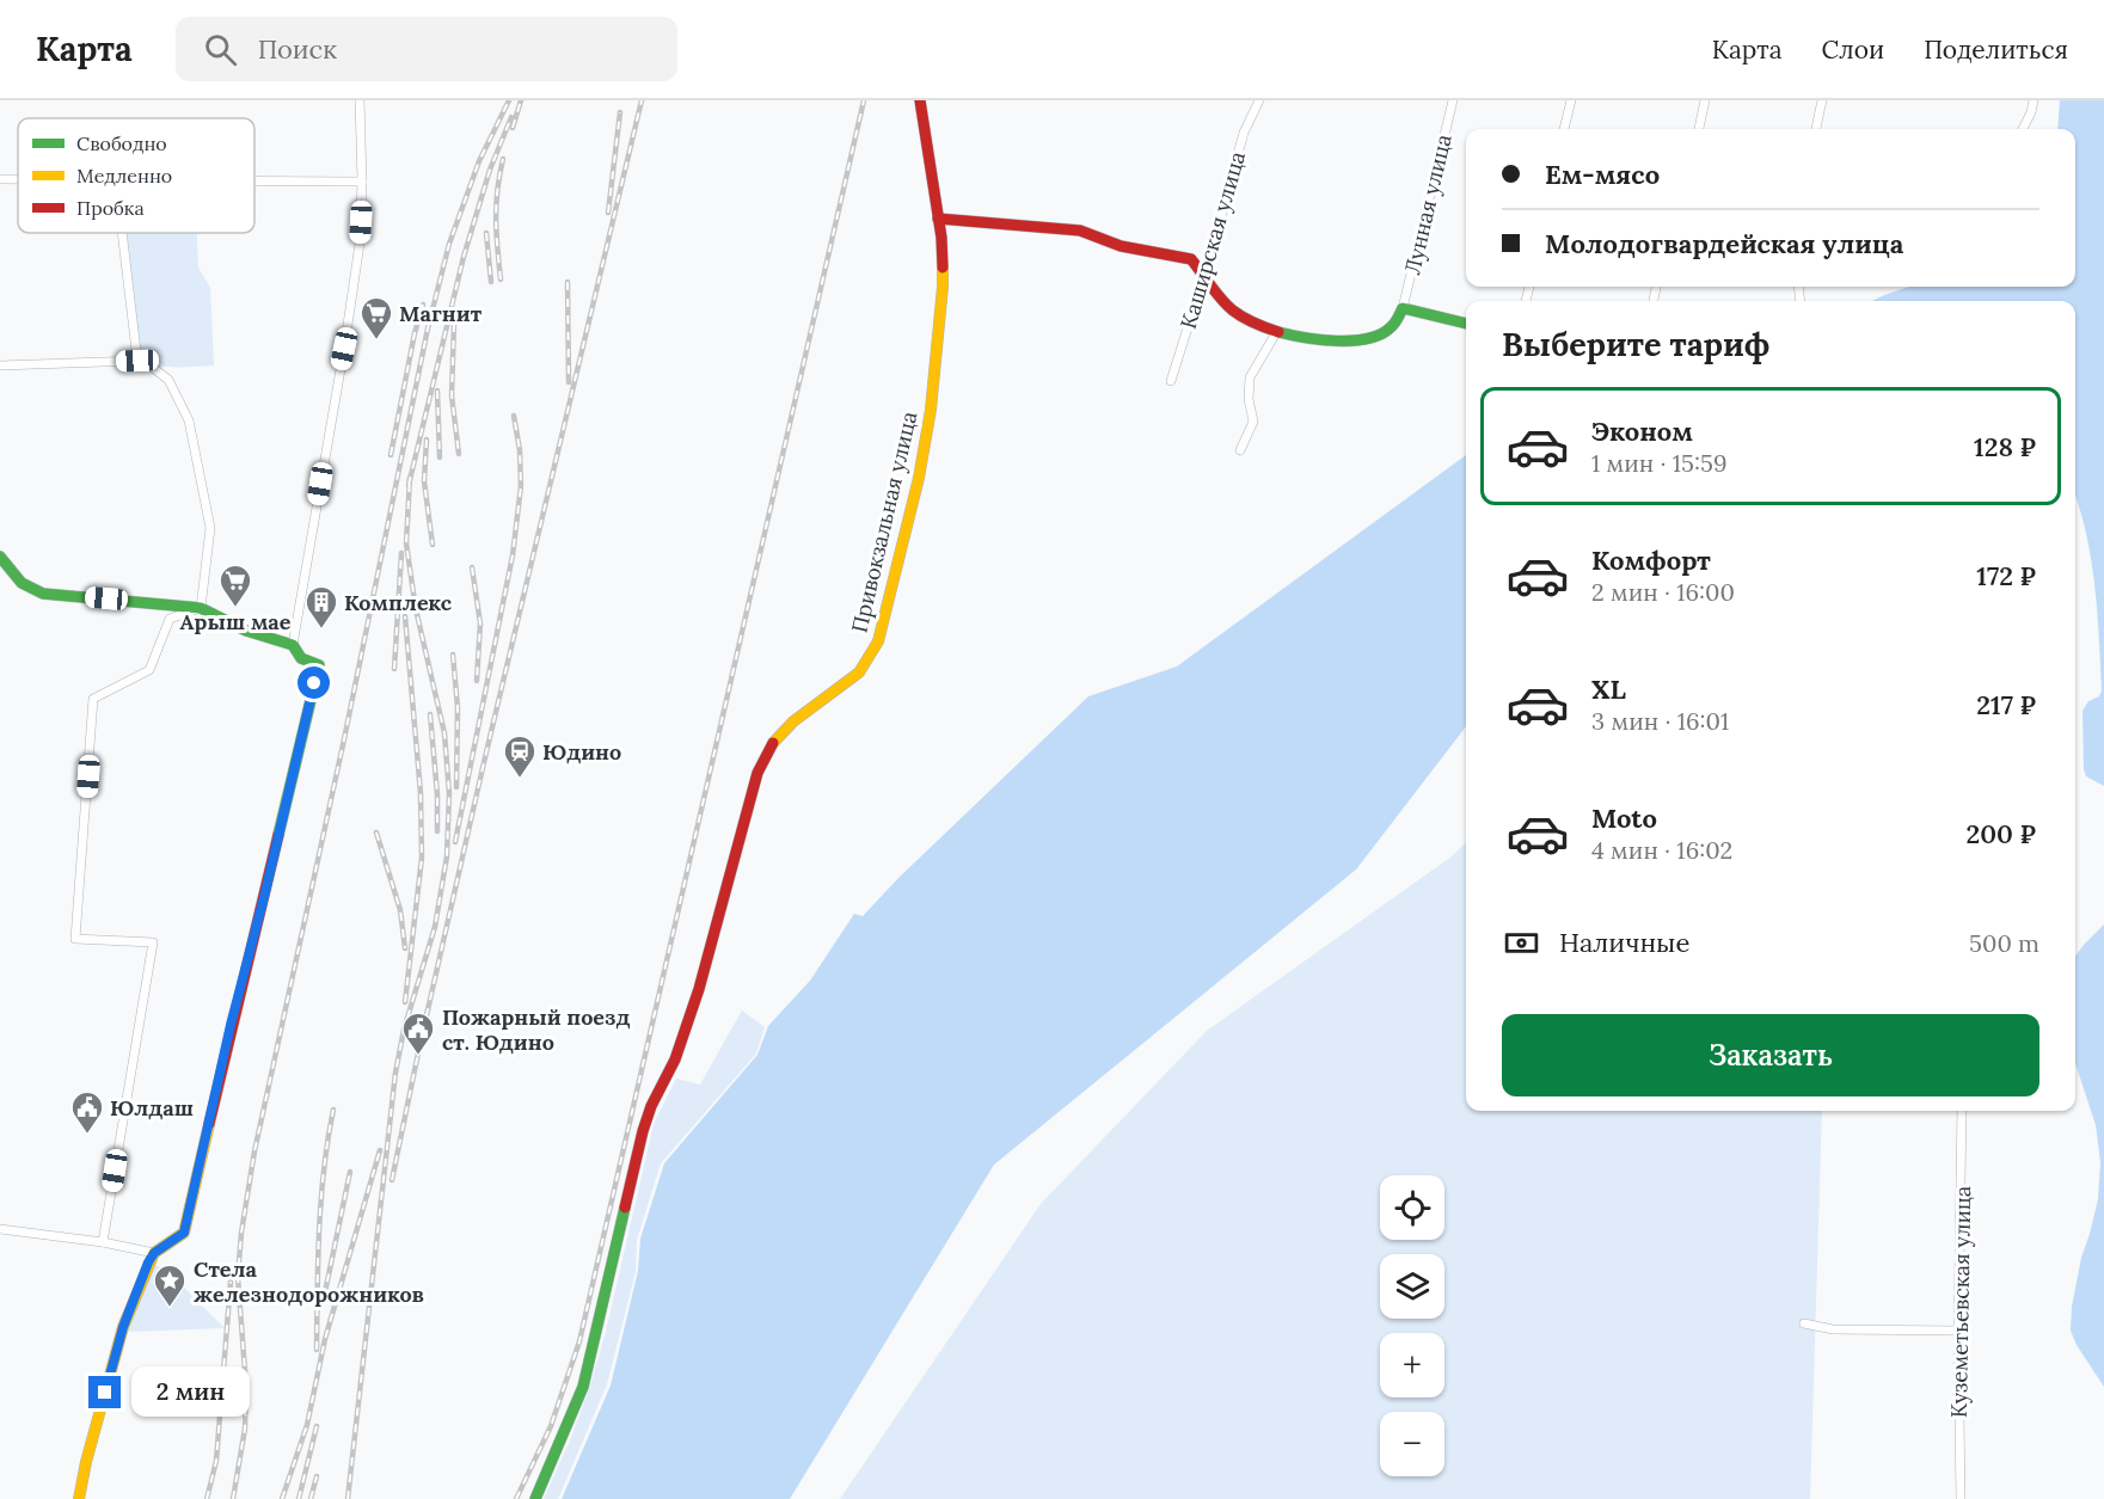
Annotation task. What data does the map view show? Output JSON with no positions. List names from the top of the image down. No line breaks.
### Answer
{"streets":{"street":["Лунная улица","Каширская улица","Привокзальная улица","Куземетьевская улица"]},"places":{"supermarket":["Магнит","Арыш мае"],"building":["Комплекс"],"station":["Юдино"],"public building":["Пожарный поезд ст. Юдино","Юлдаш"],"place":["Стела железнодорожников"]},"legend":["Свободно","Медленно","Пробка"],"page":{"header":"Карта","search":"Поиск","nav":["Карта","Слои","Поделиться"],"banner":["Ем-мясо","Молодогвардейская улица"],"heading":"Выберите тариф","list":[{"name":"Эконом","note":"1 мин · 15:59","value":"128 ₽"},{"name":"Комфорт","note":"2 мин · 16:00","value":"172 ₽"},{"name":"XL","note":"3 мин · 16:01","value":"217 ₽"},{"name":"Moto","note":"4 мин · 16:02","value":"200 ₽"}],"pay":["Наличные","500 m"],"buttons":"Заказать","map_buttons":["+","−"],"bubble":"2 мин"}}
